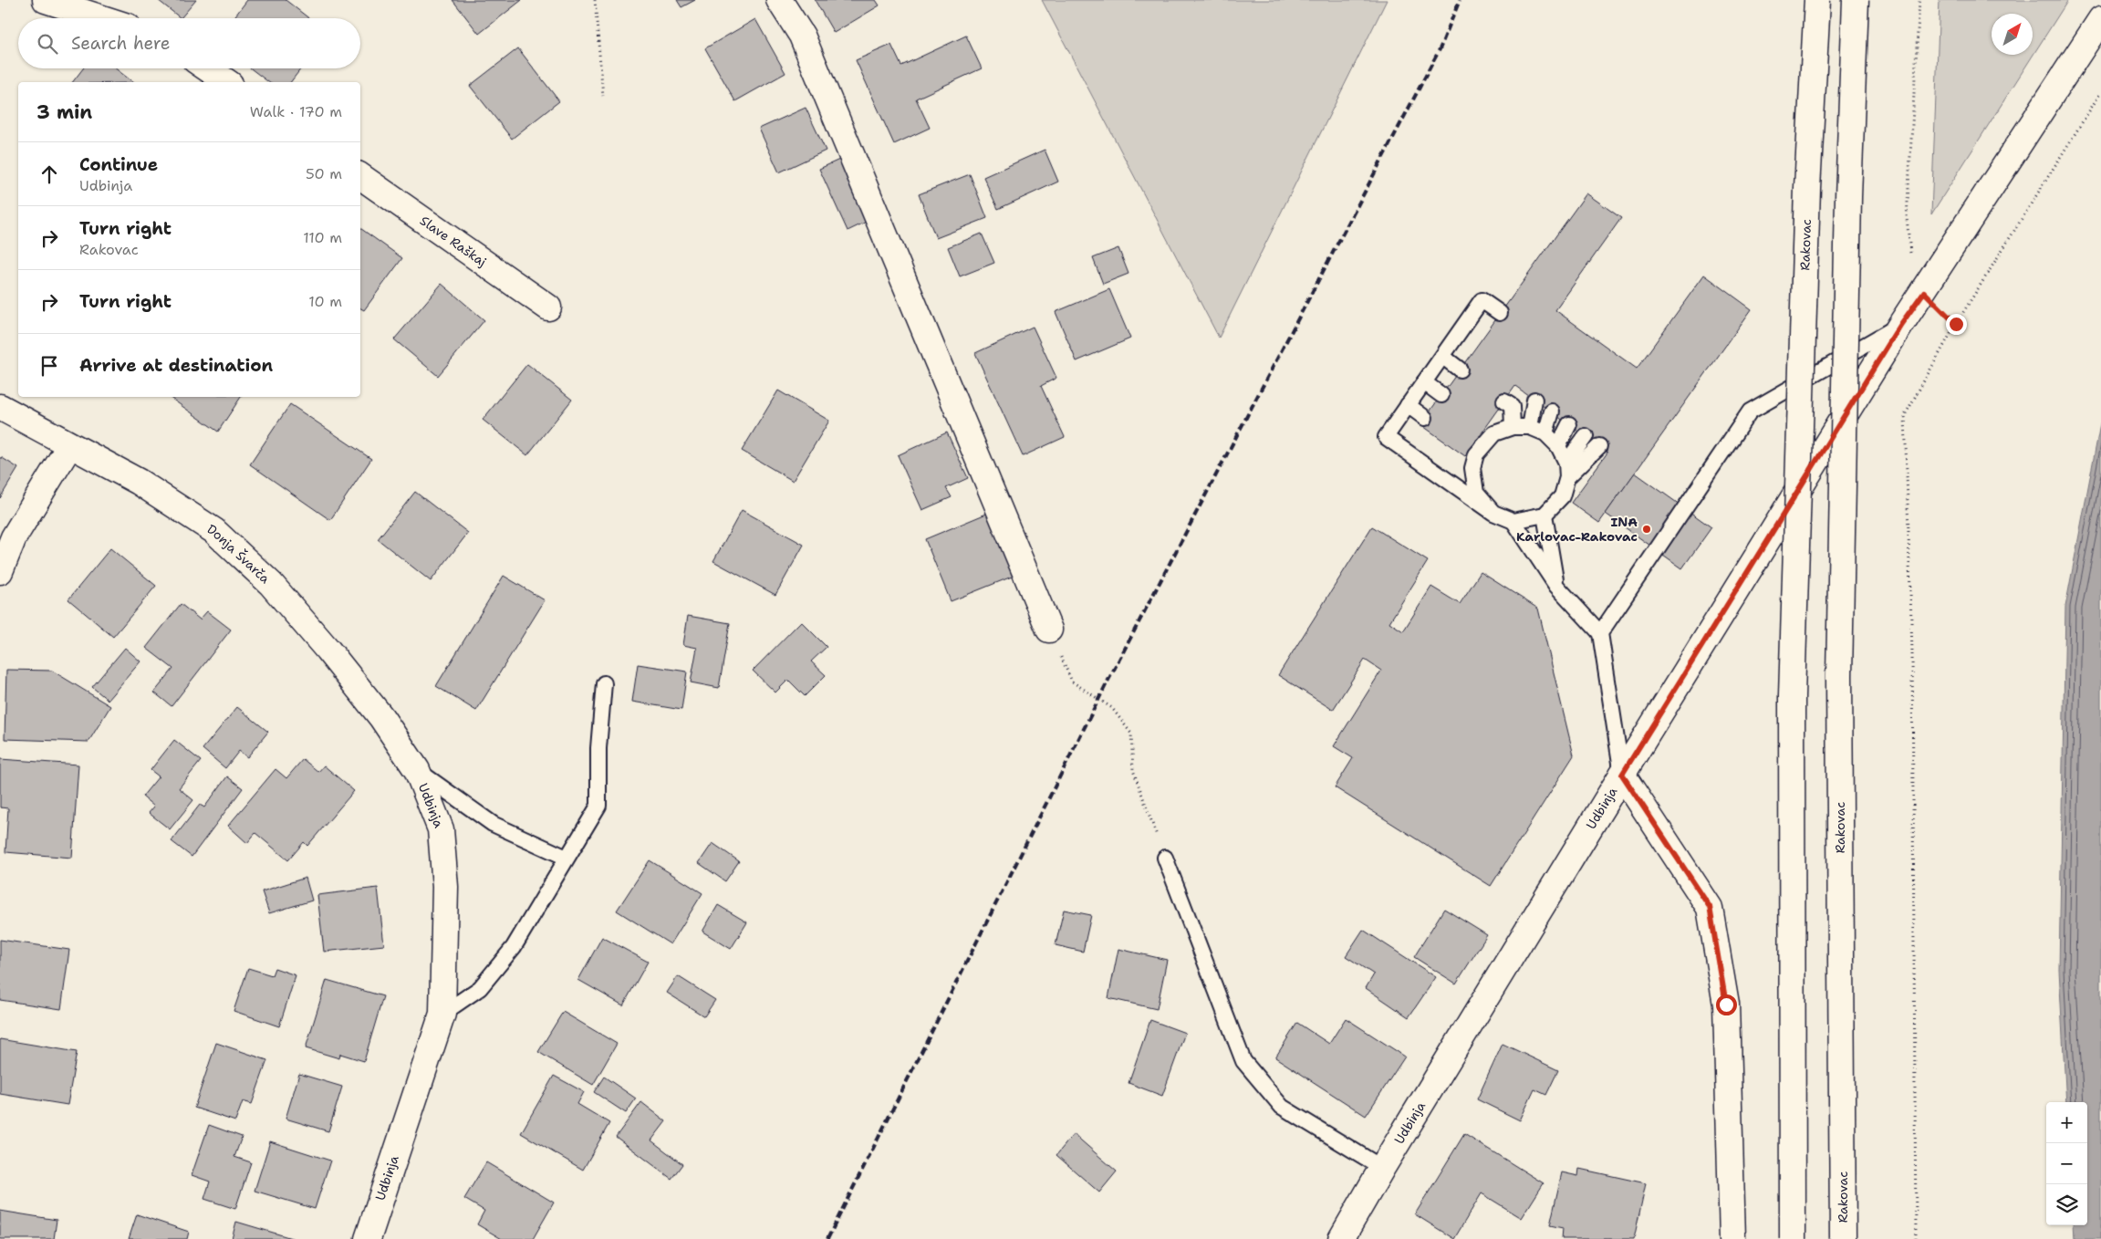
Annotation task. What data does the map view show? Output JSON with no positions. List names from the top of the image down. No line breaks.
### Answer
{"streets":{"main road":["Slave Raškaj","Rakovac","Donja Švarča","Udbinja"]},"crossings":[["Donja Švarča","Udbinja"]],"places":["INA Karlovac-Rakovac"],"north":"top right","page":{"search":"Search here","heading":["3 min","Walk · 170 m"],"list":[["Continue","Udbinja","50 m"],["Turn right","Rakovac","110 m"],["Turn right","10 m"],"Arrive at destination"],"map_buttons":["+","−"]}}
